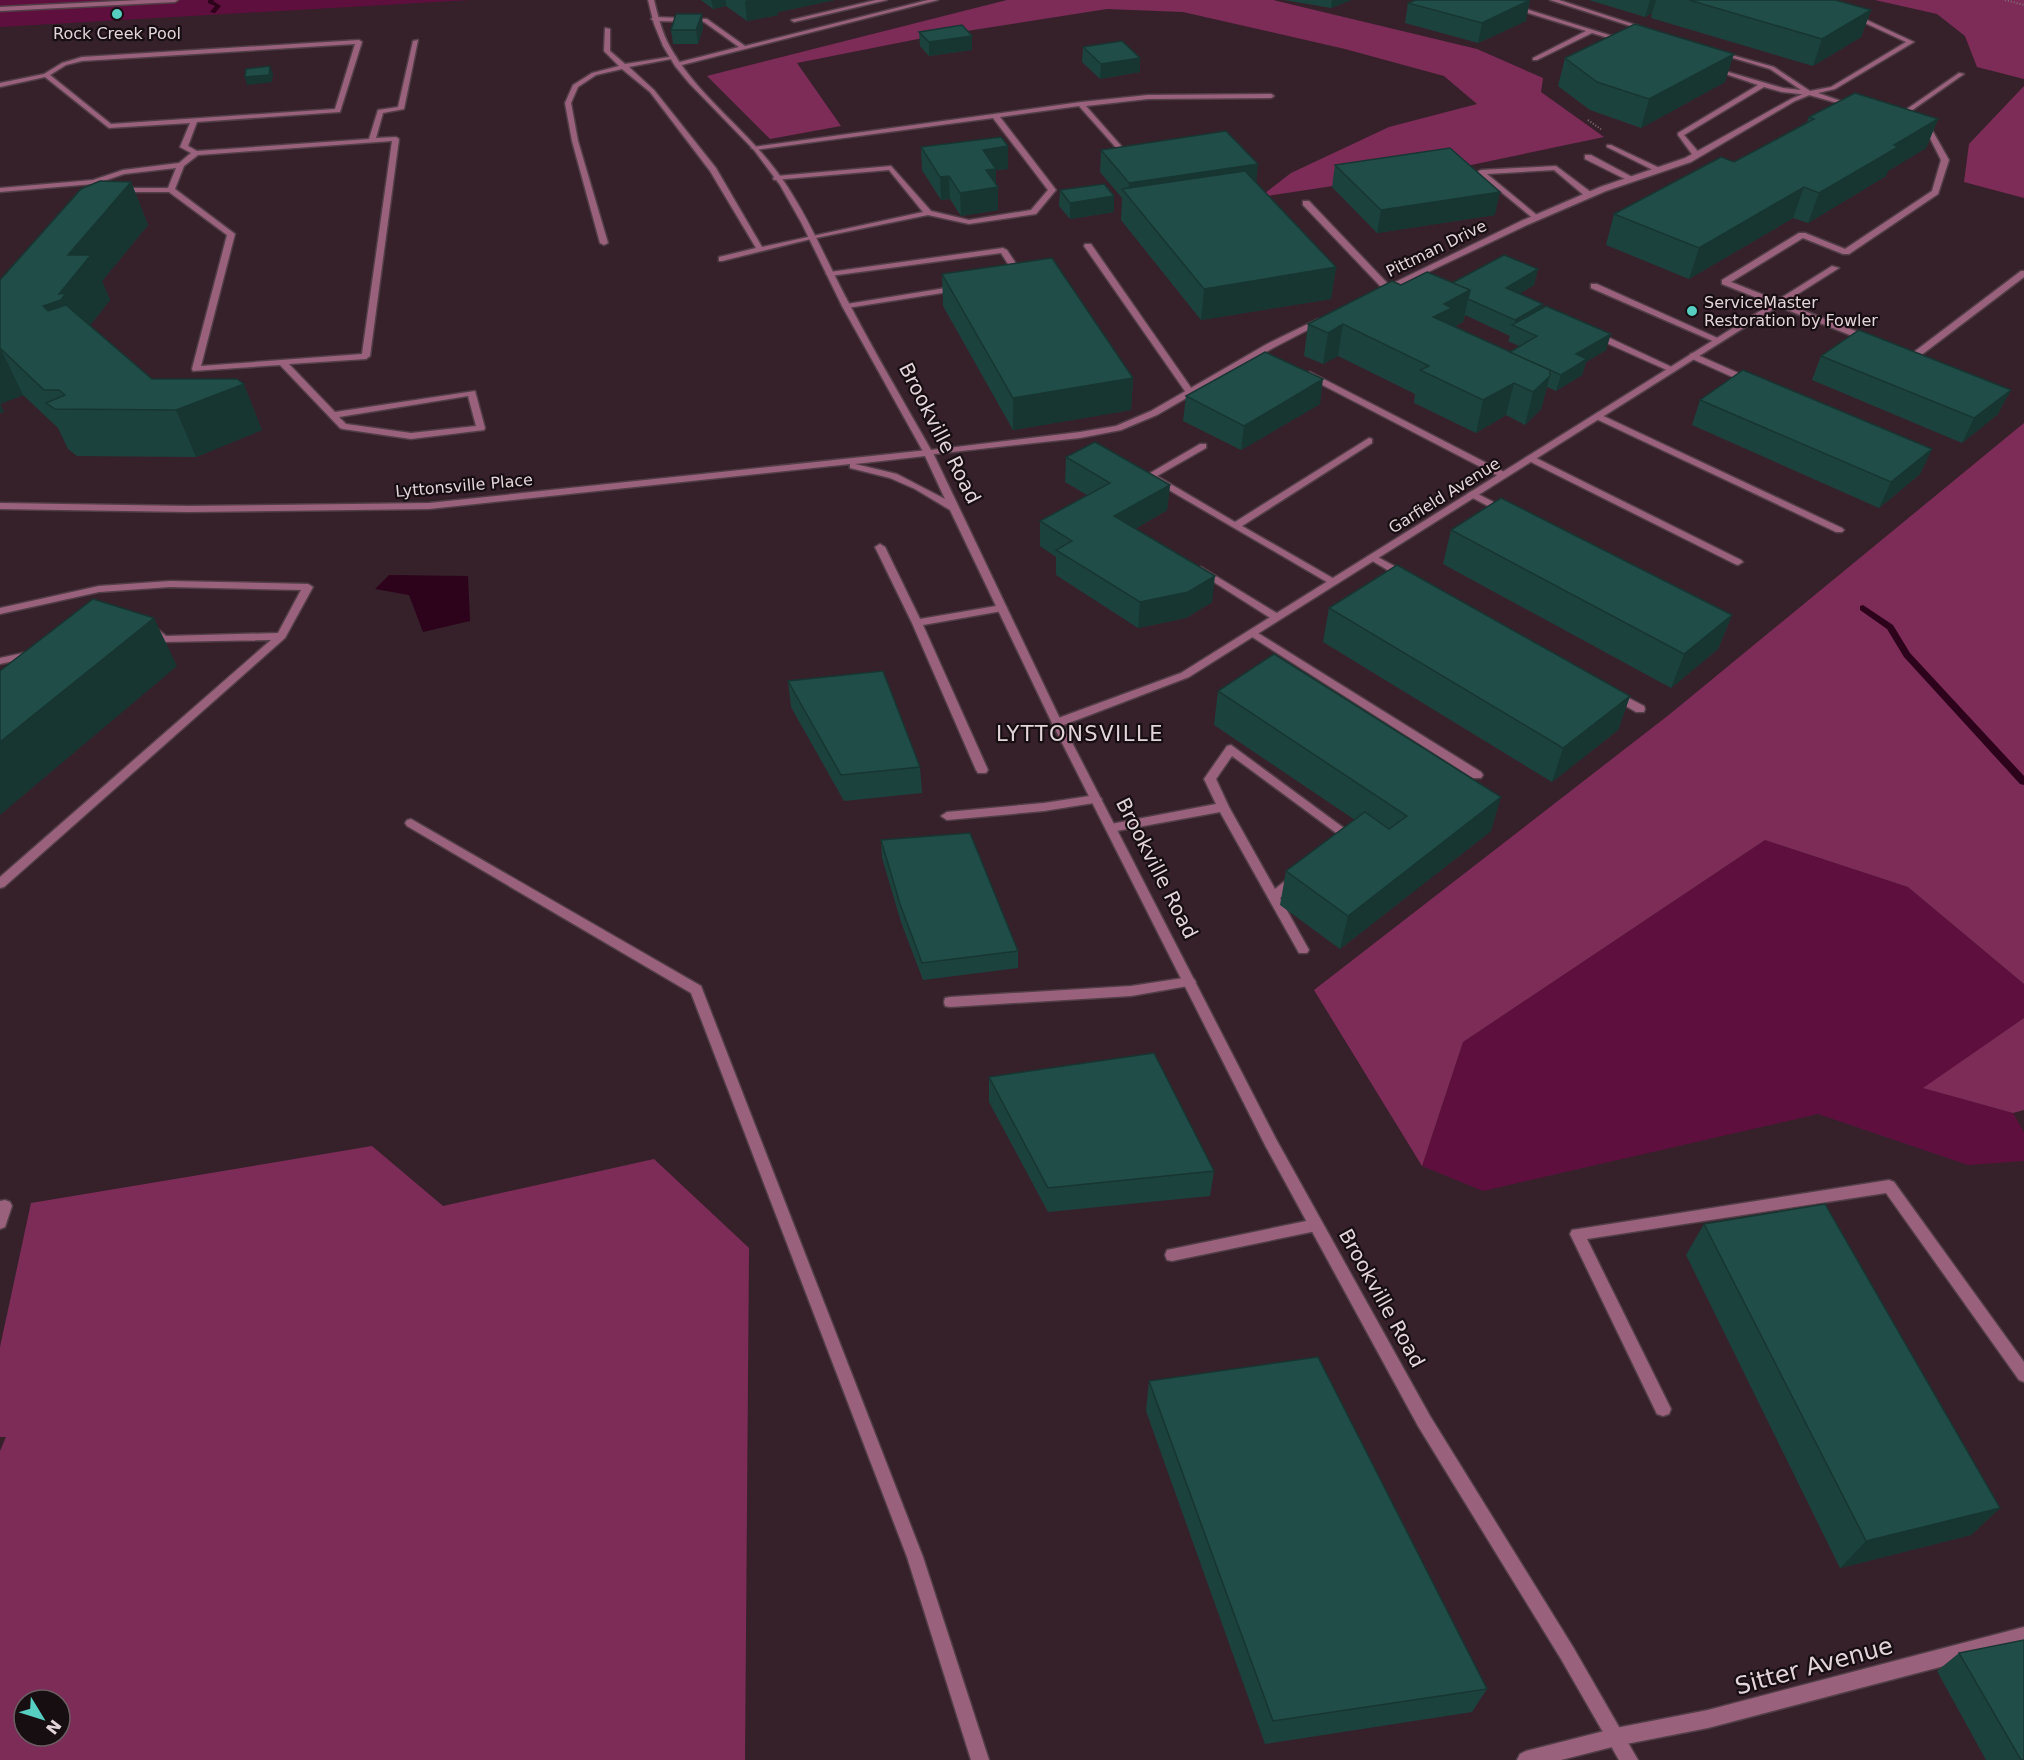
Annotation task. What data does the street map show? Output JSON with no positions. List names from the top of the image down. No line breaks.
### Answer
{"streets":{"street":["Pittman Drive","Brookville Road","Lyttonsville Place","Garfield Avenue","Sitter Avenue"]},"crossings":[["Brookville Road","Lyttonsville Place"],["Brookville Road","Garfield Avenue"],["Brookville Road","Sitter Avenue"]],"districts":["LYTTONSVILLE"],"places":["Rock Creek Pool","ServiceMaster Restoration by Fowler"],"north":"bottom right"}
